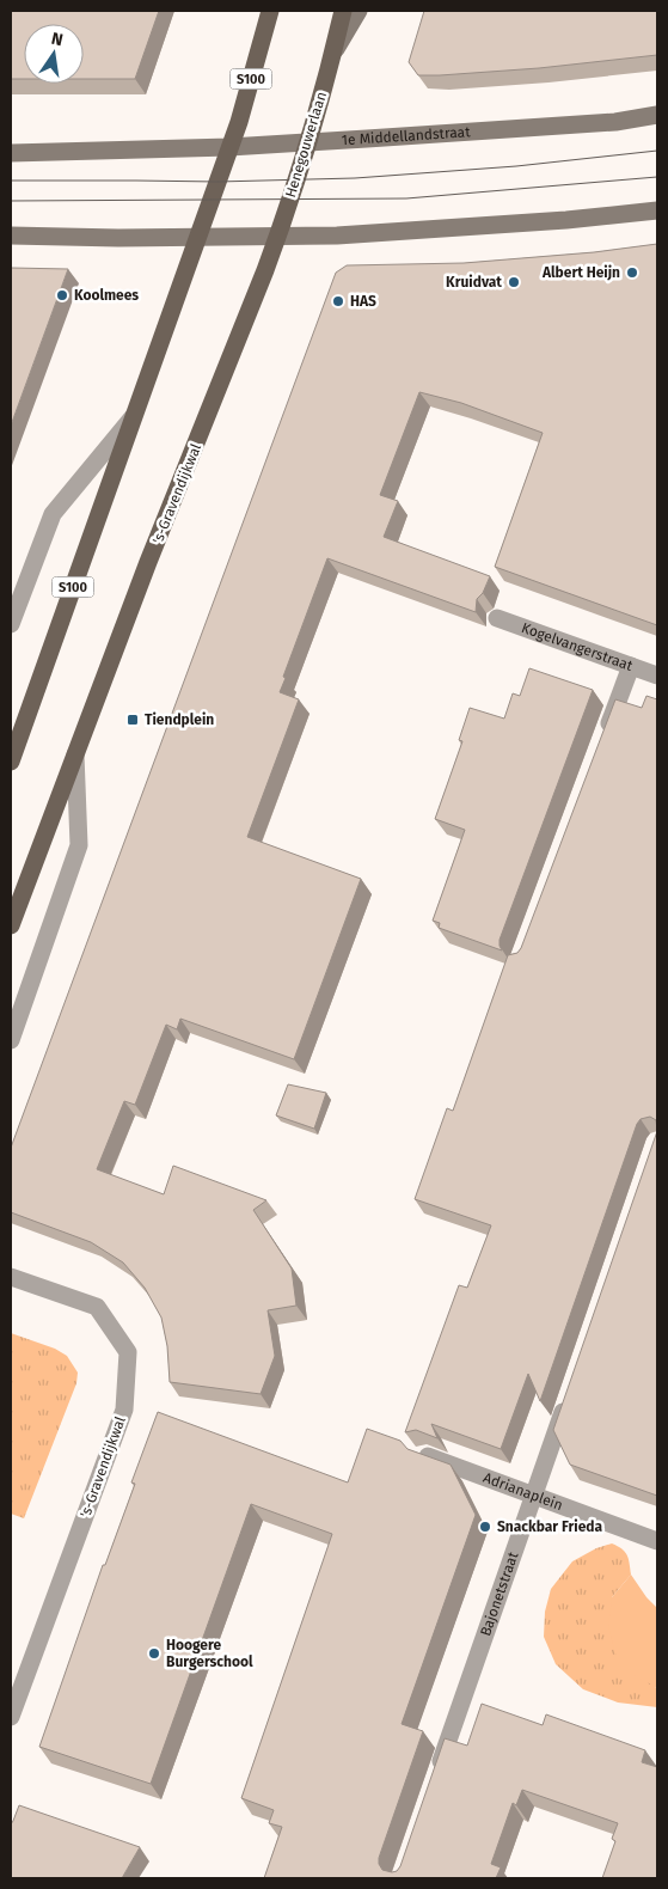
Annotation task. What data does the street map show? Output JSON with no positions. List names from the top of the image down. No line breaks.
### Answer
{"streets":{"main road":["S100","Henegouwerlaan","'s-Gravendijkwal"],"street":["1e Middellandstraat","Kogelvangerstraat","Adrianaplein","Bajonetstraat"]},"crossings":[["S100","1e Middellandstraat"],["1e Middellandstraat","Henegouwerlaan"],["Henegouwerlaan","'s-Gravendijkwal"],["Adrianaplein","Bajonetstraat"]],"places":{"other":["Albert Heijn","Kruidvat","Koolmees","HAS","Snackbar Frieda","Hoogere Burgerschool"],"transit":["Tiendplein"]},"north":"top"}
